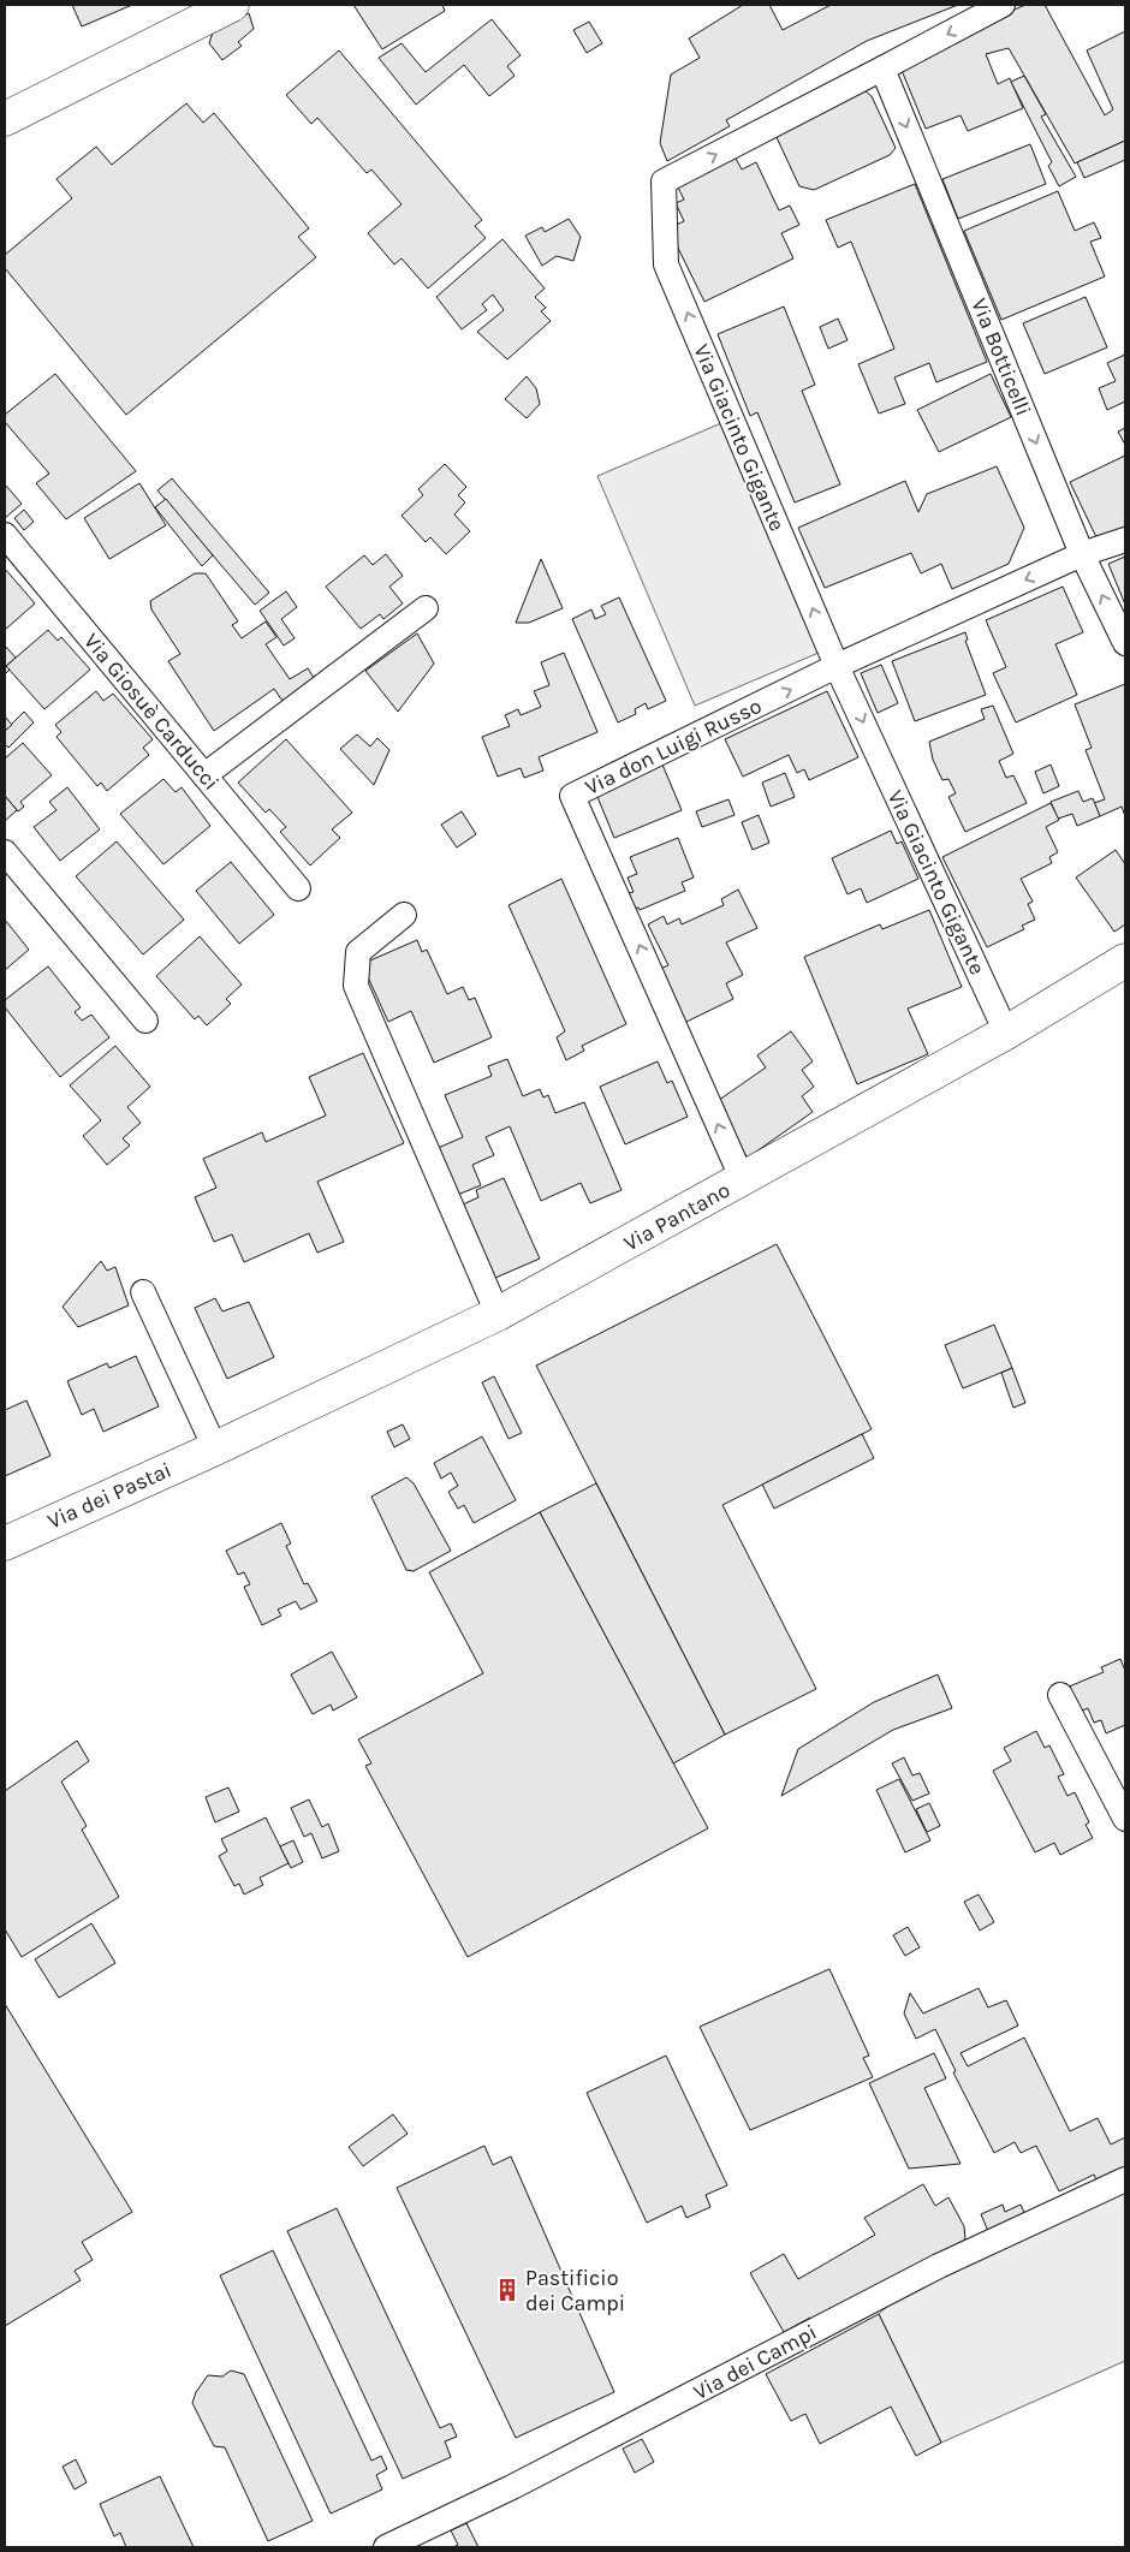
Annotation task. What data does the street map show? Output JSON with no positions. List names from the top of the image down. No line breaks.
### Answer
{"streets":{"street":["Via Botticelli","Via Giacinto Gigante","Via Giosuè Carducci","Via don Luigi Russo","Via Pantano","Via dei Pastai","Via dei Campi"]},"crossings":[["Via Botticelli","Via Giacinto Gigante"],["Via Botticelli","Via don Luigi Russo"],["Via Giacinto Gigante","Via don Luigi Russo"],["Via Giacinto Gigante","Via Pantano"],["Via don Luigi Russo","Via Pantano"],["Via Pantano","Via dei Pastai"]],"places":{"building":["Pastificio dei Campi"]}}
